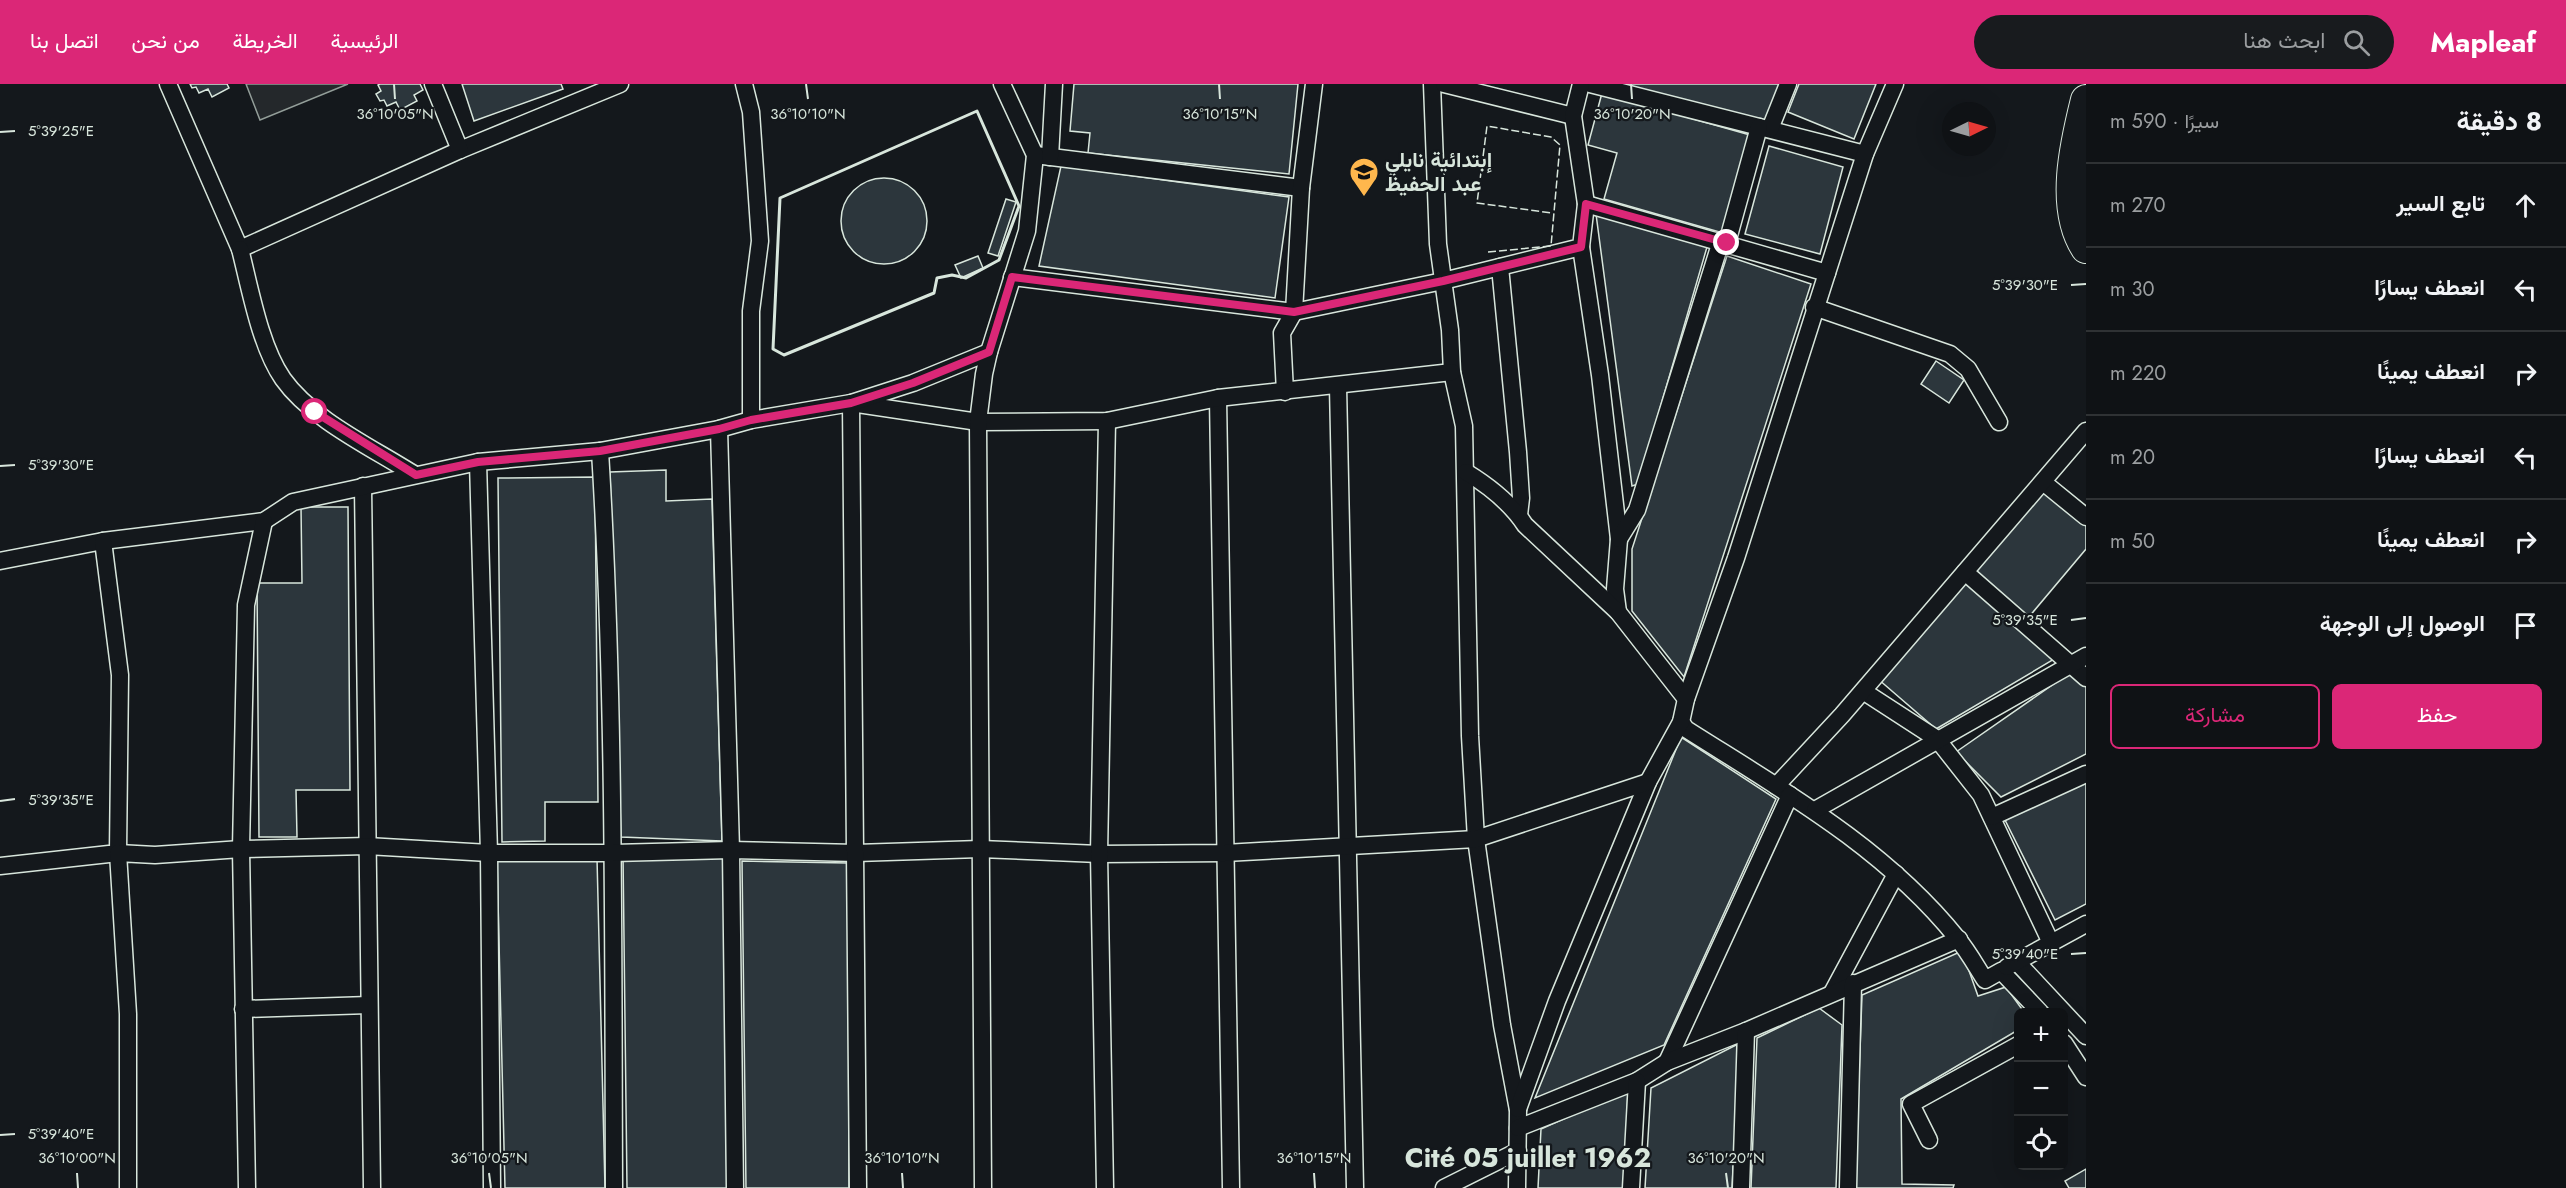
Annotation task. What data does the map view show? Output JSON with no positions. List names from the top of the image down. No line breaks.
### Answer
{"districts":["Cité 05 juillet 1962"],"places":{"school or university":["إبتدائية نايلي عبد الحفيظ"]},"north":"right","page":{"header":"Mapleaf","search":"ابحث هنا","nav":["الرئيسية","الخريطة","من نحن","اتصل بنا"],"heading":["8 دقيقة","سيرًا · 590 m"],"list":[["تابع السير","270 m"],["انعطف يسارًا","30 m"],["انعطف يمينًا","220 m"],["انعطف يسارًا","20 m"],["انعطف يمينًا","50 m"],"الوصول إلى الوجهة"],"buttons":["حفظ","مشاركة"],"map_buttons":["+","−"]},"coordinates":["36°10'05\"N","36°10'10\"N","36°10'15\"N","36°10'20\"N","5°39'25\"E","5°39'30\"E","5°39'35\"E","5°39'40\"E","36°10'00\"N"]}
